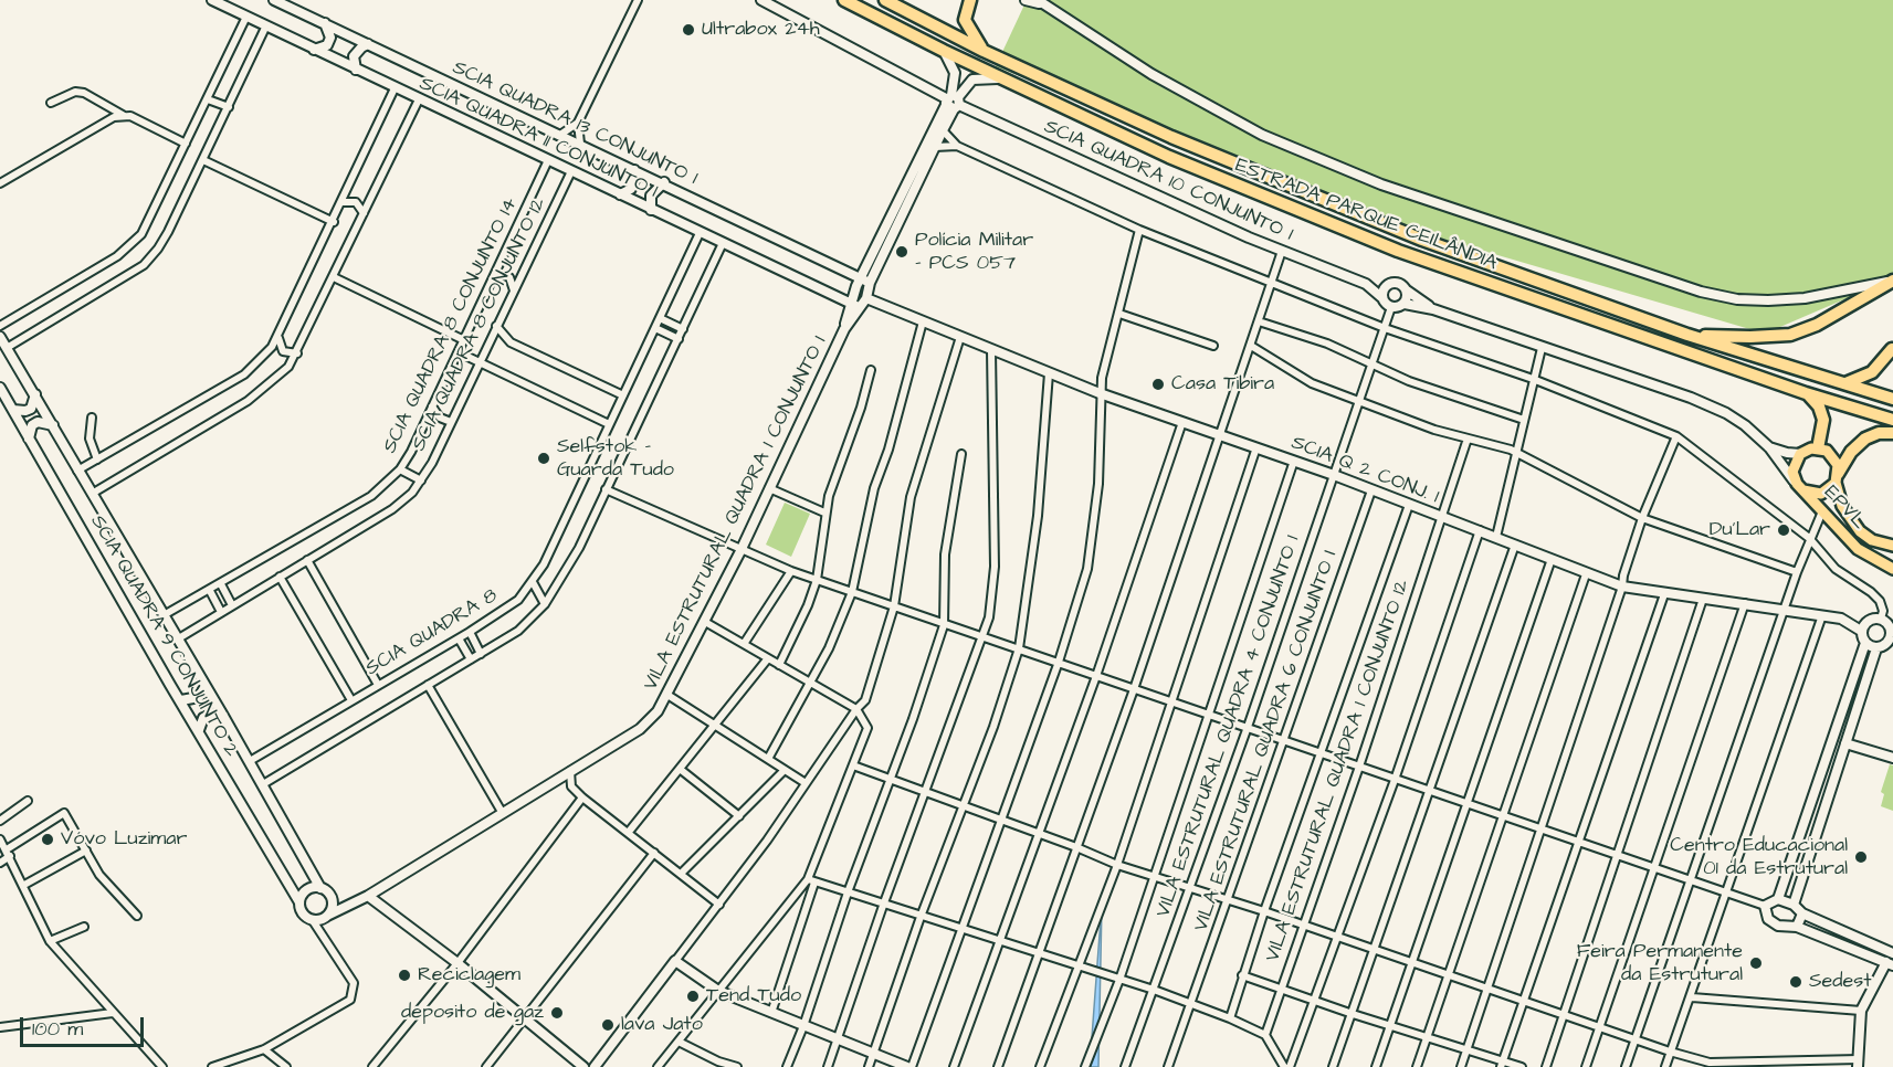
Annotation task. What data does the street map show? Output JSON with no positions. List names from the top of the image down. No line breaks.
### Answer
{"streets":{"highway":["ESTRADA PARQUE CEILÂNDIA"],"main road":["EPVL"],"street":["SCIA QUADRA 13 CONJUNTO 1","SCIA QUADRA 11 CONJUNTO 1","SCIA QUADRA 10 CONJUNTO 1","SCIA QUADRA 8 CONJUNTO 12","SCIA QUADRA 8 CONJUNTO 14","SCIA Q 2 CONJ. 1","VILA ESTRUTURAL QUADRA 1 CONJUNTO 1","SCIA QUADRA 8","SCIA QUADRA 9 CONJUNTO 2","VILA ESTRUTURAL QUADRA 4 CONJUNTO 1","VILA ESTRUTURAL QUADRA 6 CONJUNTO I","VILA ESTRUTURAL QUADRA 1 CONJUNTO 12"]},"crossings":[["SCIA QUADRA 13 CONJUNTO 1","VILA ESTRUTURAL QUADRA 1 CONJUNTO 1"],["SCIA QUADRA 11 CONJUNTO 1","SCIA QUADRA 8 CONJUNTO 12"],["SCIA QUADRA 11 CONJUNTO 1","SCIA QUADRA 8 CONJUNTO 14"],["SCIA QUADRA 11 CONJUNTO 1","VILA ESTRUTURAL QUADRA 1 CONJUNTO 1"],["SCIA QUADRA 11 CONJUNTO 1","SCIA QUADRA 8"],["SCIA QUADRA 10 CONJUNTO 1","VILA ESTRUTURAL QUADRA 4 CONJUNTO 1"],["SCIA Q 2 CONJ. 1","VILA ESTRUTURAL QUADRA 4 CONJUNTO 1"],["SCIA Q 2 CONJ. 1","VILA ESTRUTURAL QUADRA 6 CONJUNTO I"],["SCIA Q 2 CONJ. 1","VILA ESTRUTURAL QUADRA 1 CONJUNTO 12"],["VILA ESTRUTURAL QUADRA 1 CONJUNTO 1","SCIA QUADRA 9 CONJUNTO 2"]],"places":["Ultrabox 24h","Polícia Militar - PCS 057","Casa Tibira","Selfstok - Guarda Tudo","Du'Lar","Vóvo Luzimar","Centro Educacional 01 da Estrutural","Feira Permanente da Estrutural","Reciclagem","Sedest","Tend Tudo","deposito de gaz","lava Jato"],"scale_bar":"100 m"}
